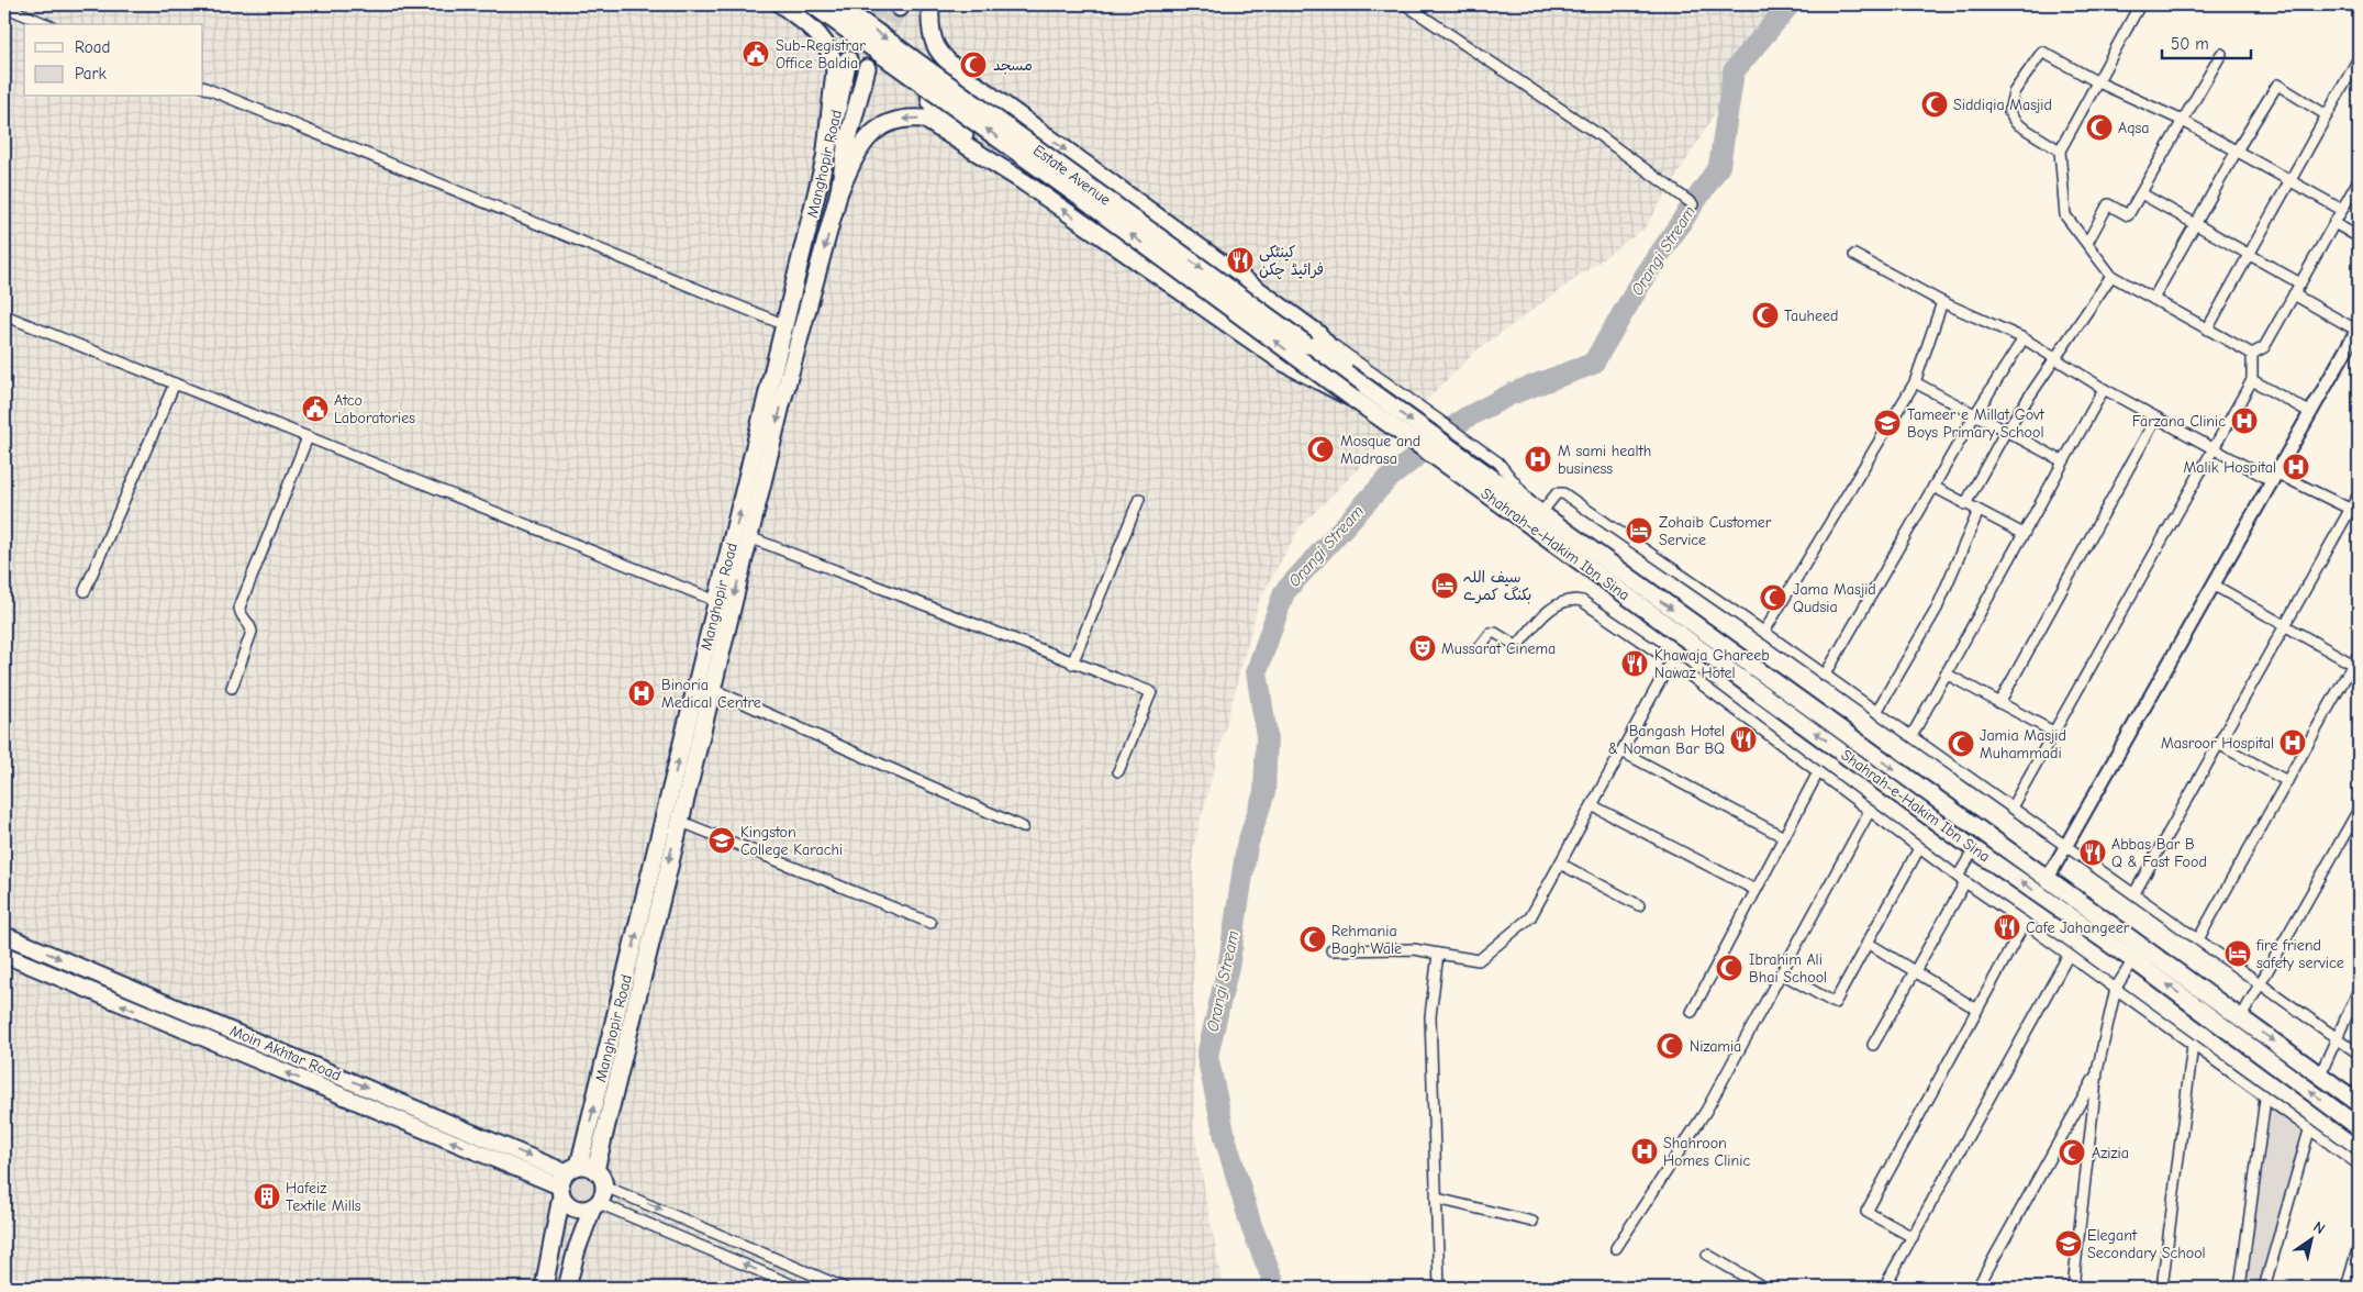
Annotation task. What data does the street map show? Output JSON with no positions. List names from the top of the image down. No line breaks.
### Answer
{"streets":{"main road":["Manghopir Road","Estate Avenue","Shahrah-e-Hakim Ibn Sina","Moin Akhtar Road"]},"crossings":[["Manghopir Road","Moin Akhtar Road"]],"water":["Orangi Stream"],"places":{"public building":["Sub-Registrar Office Baldia","Atco Laboratories"],"mosque":["مسجد","Siddiqia Masjid","Aqsa","Tauheed","Mosque and Madrasa","Jama Masjid Qudsia","Jamia Masjid Muhammadi","Rehmania Bagh Wale","Ibrahim Ali Bhai School","Nizamia","Azizia"],"restaurant":["کینٹکی فرائیڈ چکن","Khawaja Ghareeb Nawaz Hotel","Bangash Hotel & Noman Bar BQ","Abbas Bar B Q & Fast Food","Cafe Jahangeer"],"hospital":["Farzana Clinic","M sami health business","Malik Hospital","Binoria Medical Centre","Masroor Hospital","Shahroon Homes Clinic"],"school or university":["Tameer e Millat Govt Boys Primary School","Kingston College Karachi","Elegant Secondary School"],"hotel":["Zohaib Customer Service","سیف اللہ بکنگ کمرے","fire friend safety service"],"theatre":["Mussarat Cinema"],"building":["Hafeiz Textile Mills"]},"legend":["Road","Park"],"scale_bar":"50 m","north":"top right"}
